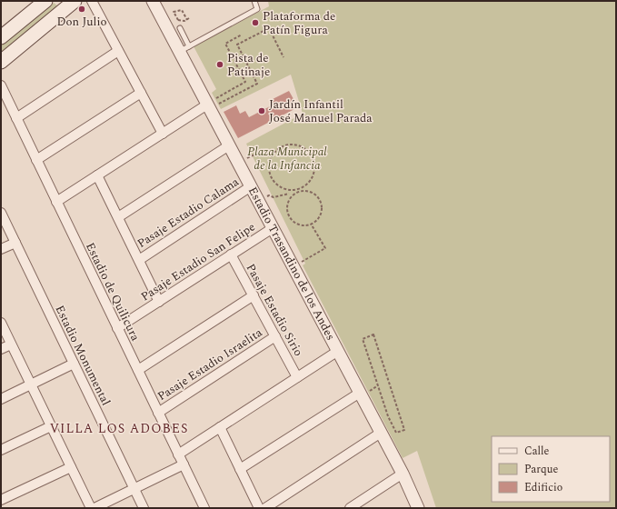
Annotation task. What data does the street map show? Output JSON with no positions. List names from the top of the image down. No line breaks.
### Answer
{"streets":{"street":["Pasaje Estadio Calama","Pasaje Estadio San Felipe","Estadio Trasandino de los Andes","Estadio de Quilicura","Pasaje Estadio Sirio","Estadio Monumental","Pasaje Estadio Israelita"]},"crossings":[["Pasaje Estadio Calama","Estadio Trasandino de los Andes"],["Pasaje Estadio San Felipe","Estadio Trasandino de los Andes"],["Pasaje Estadio San Felipe","Estadio de Quilicura"],["Pasaje Estadio San Felipe","Pasaje Estadio Sirio"],["Estadio de Quilicura","Pasaje Estadio Israelita"],["Pasaje Estadio Sirio","Pasaje Estadio Israelita"]],"districts":["VILLA LOS ADOBES"],"parks":["Plaza Municipal de la Infancia"],"places":["Don Julio","Plataforma de Patín Figura","Pista de Patinaje","Jardín Infantil José Manuel Parada"],"legend":["Calle","Parque","Edificio"]}
